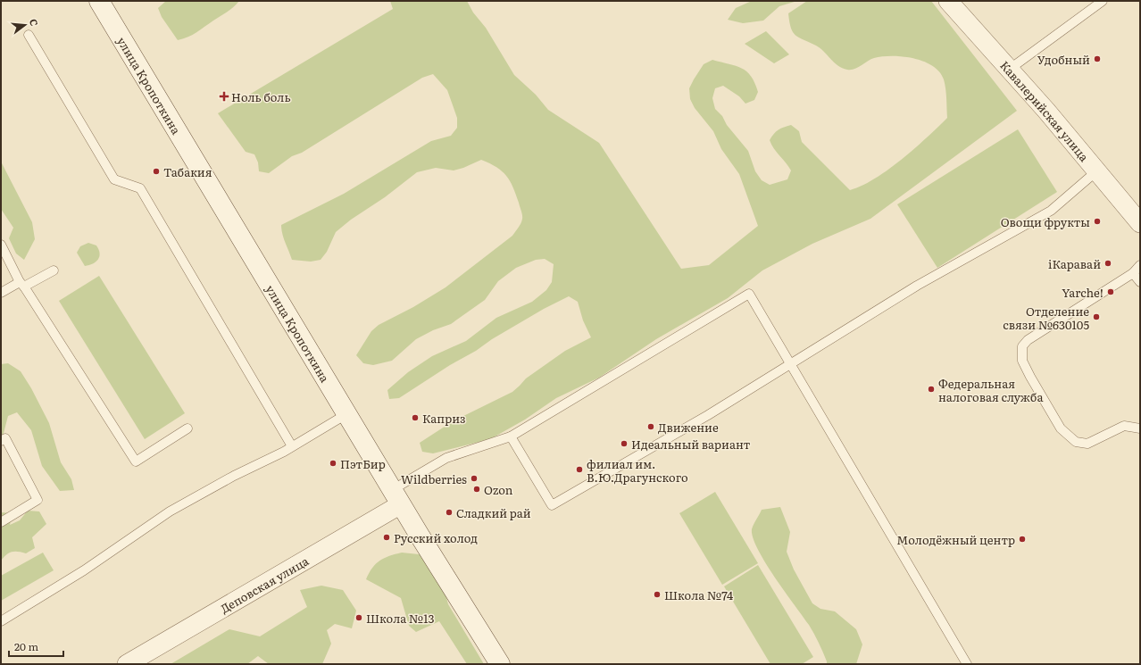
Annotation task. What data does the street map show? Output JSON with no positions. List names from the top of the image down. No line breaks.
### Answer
{"streets":{"main road":["улица Кропоткина"],"street":["Кавалерийская улица","Деповская улица"]},"crossings":[["улица Кропоткина","Деповская улица"]],"places":{"other":["Удобный","Табакия","Овощи фрукты","iКаравай","Yarche!","Отделение связи №630105","Федеральная налоговая служба","Каприз","Движение","Идеальный вариант","ПэтБир","филиал им. В.Ю.Драгунского","Wildberries","Ozon","Сладкий рай","Русский холод","Молодёжный центр","Школа №74","Школа №13"],"health":["Ноль боль"]},"scale_bar":"20 m","north":"right"}
